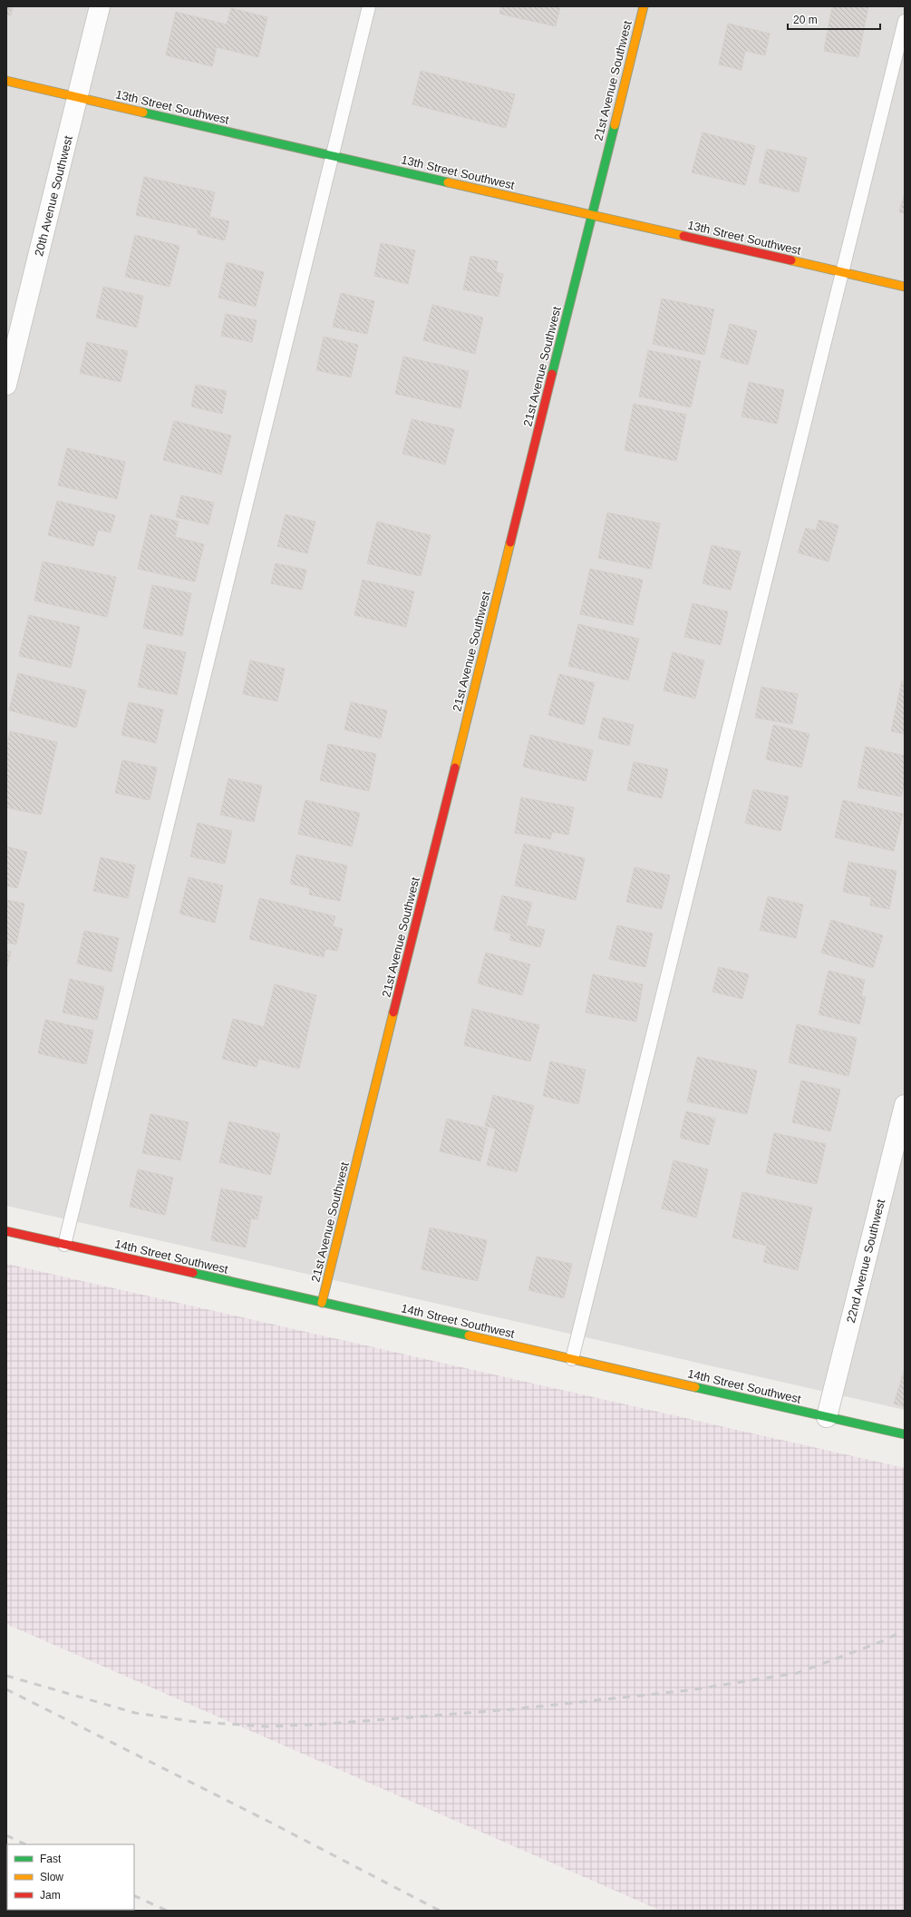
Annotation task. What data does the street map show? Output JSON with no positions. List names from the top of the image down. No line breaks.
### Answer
{"streets":{"street":["21st Avenue Southwest","13th Street Southwest","20th Avenue Southwest","14th Street Southwest","22nd Avenue Southwest"]},"crossings":[["21st Avenue Southwest","13th Street Southwest"],["21st Avenue Southwest","14th Street Southwest"],["13th Street Southwest","20th Avenue Southwest"],["14th Street Southwest","22nd Avenue Southwest"]],"legend":["Fast","Slow","Jam"],"scale_bar":"20 m"}
